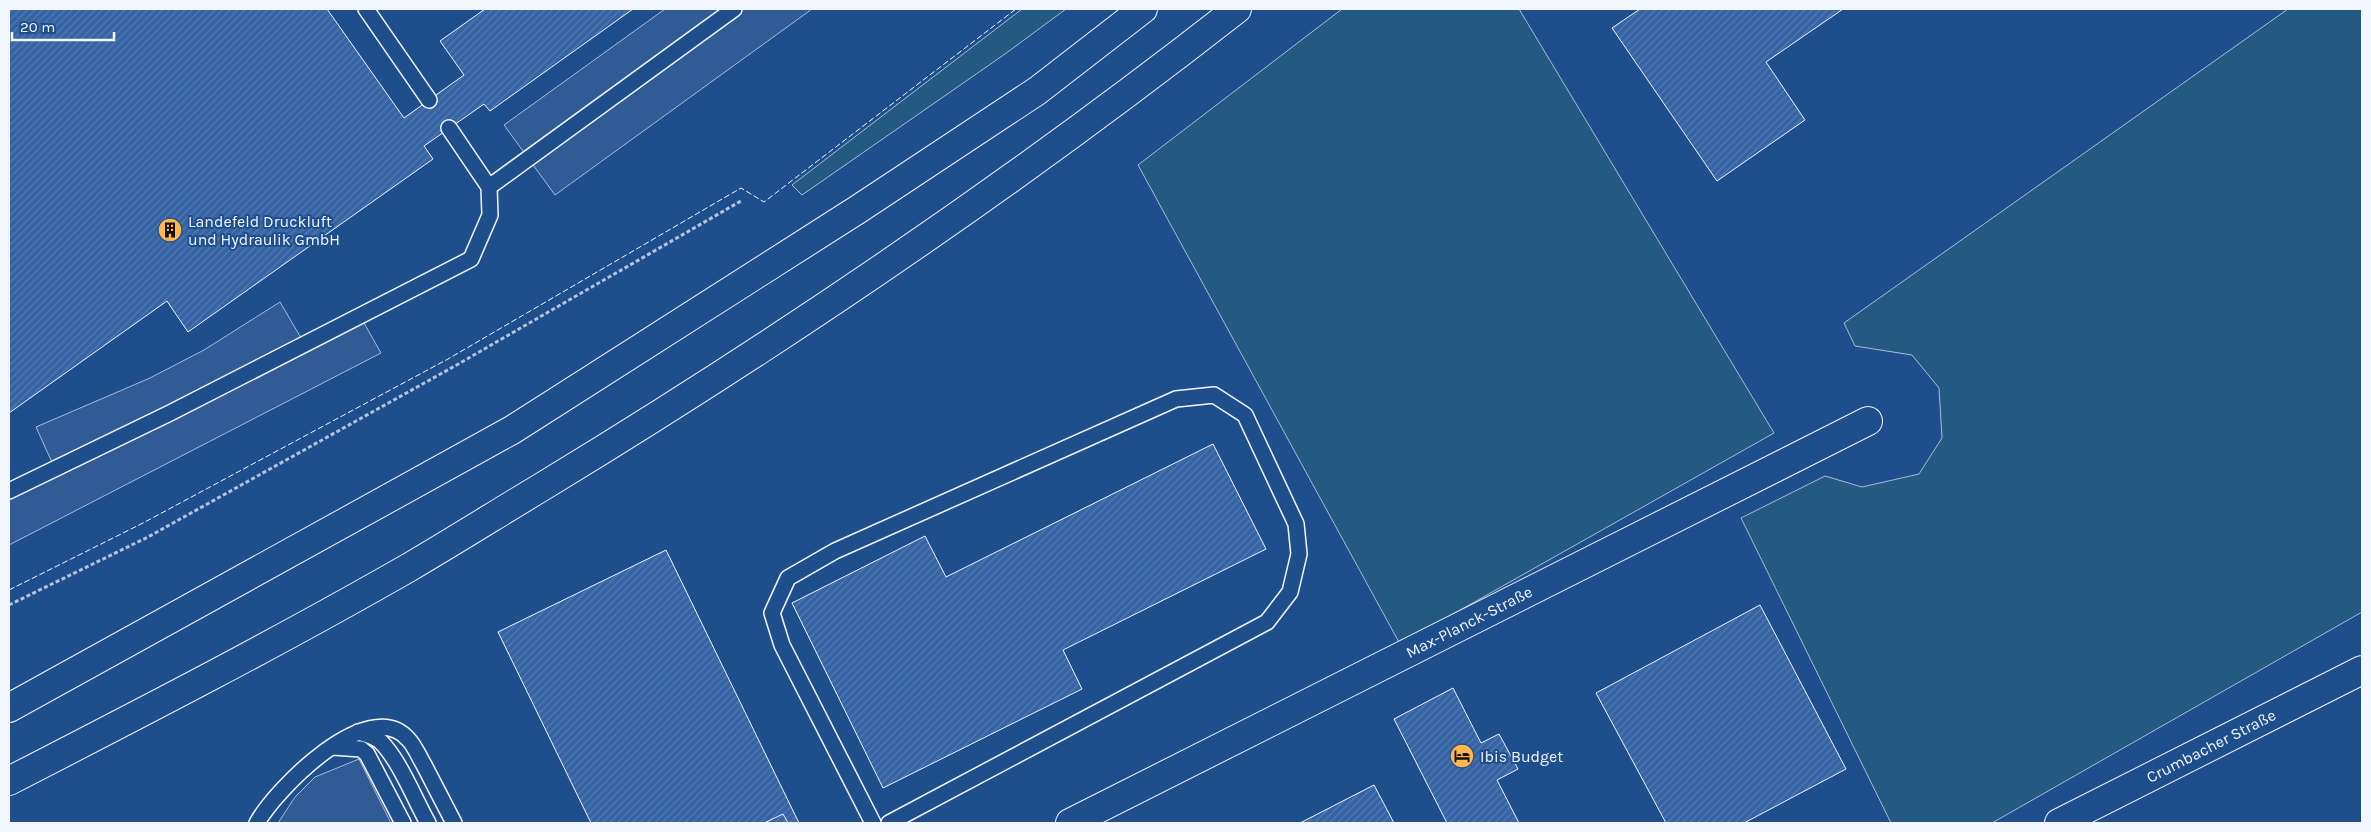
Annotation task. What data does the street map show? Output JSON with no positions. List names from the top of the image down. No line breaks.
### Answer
{"streets":{"main road":["Max-Planck-Straße","Crumbacher Straße"]},"places":{"building":["Landefeld Druckluft und Hydraulik GmbH"],"hotel":["Ibis Budget"]},"scale_bar":"20 m"}
